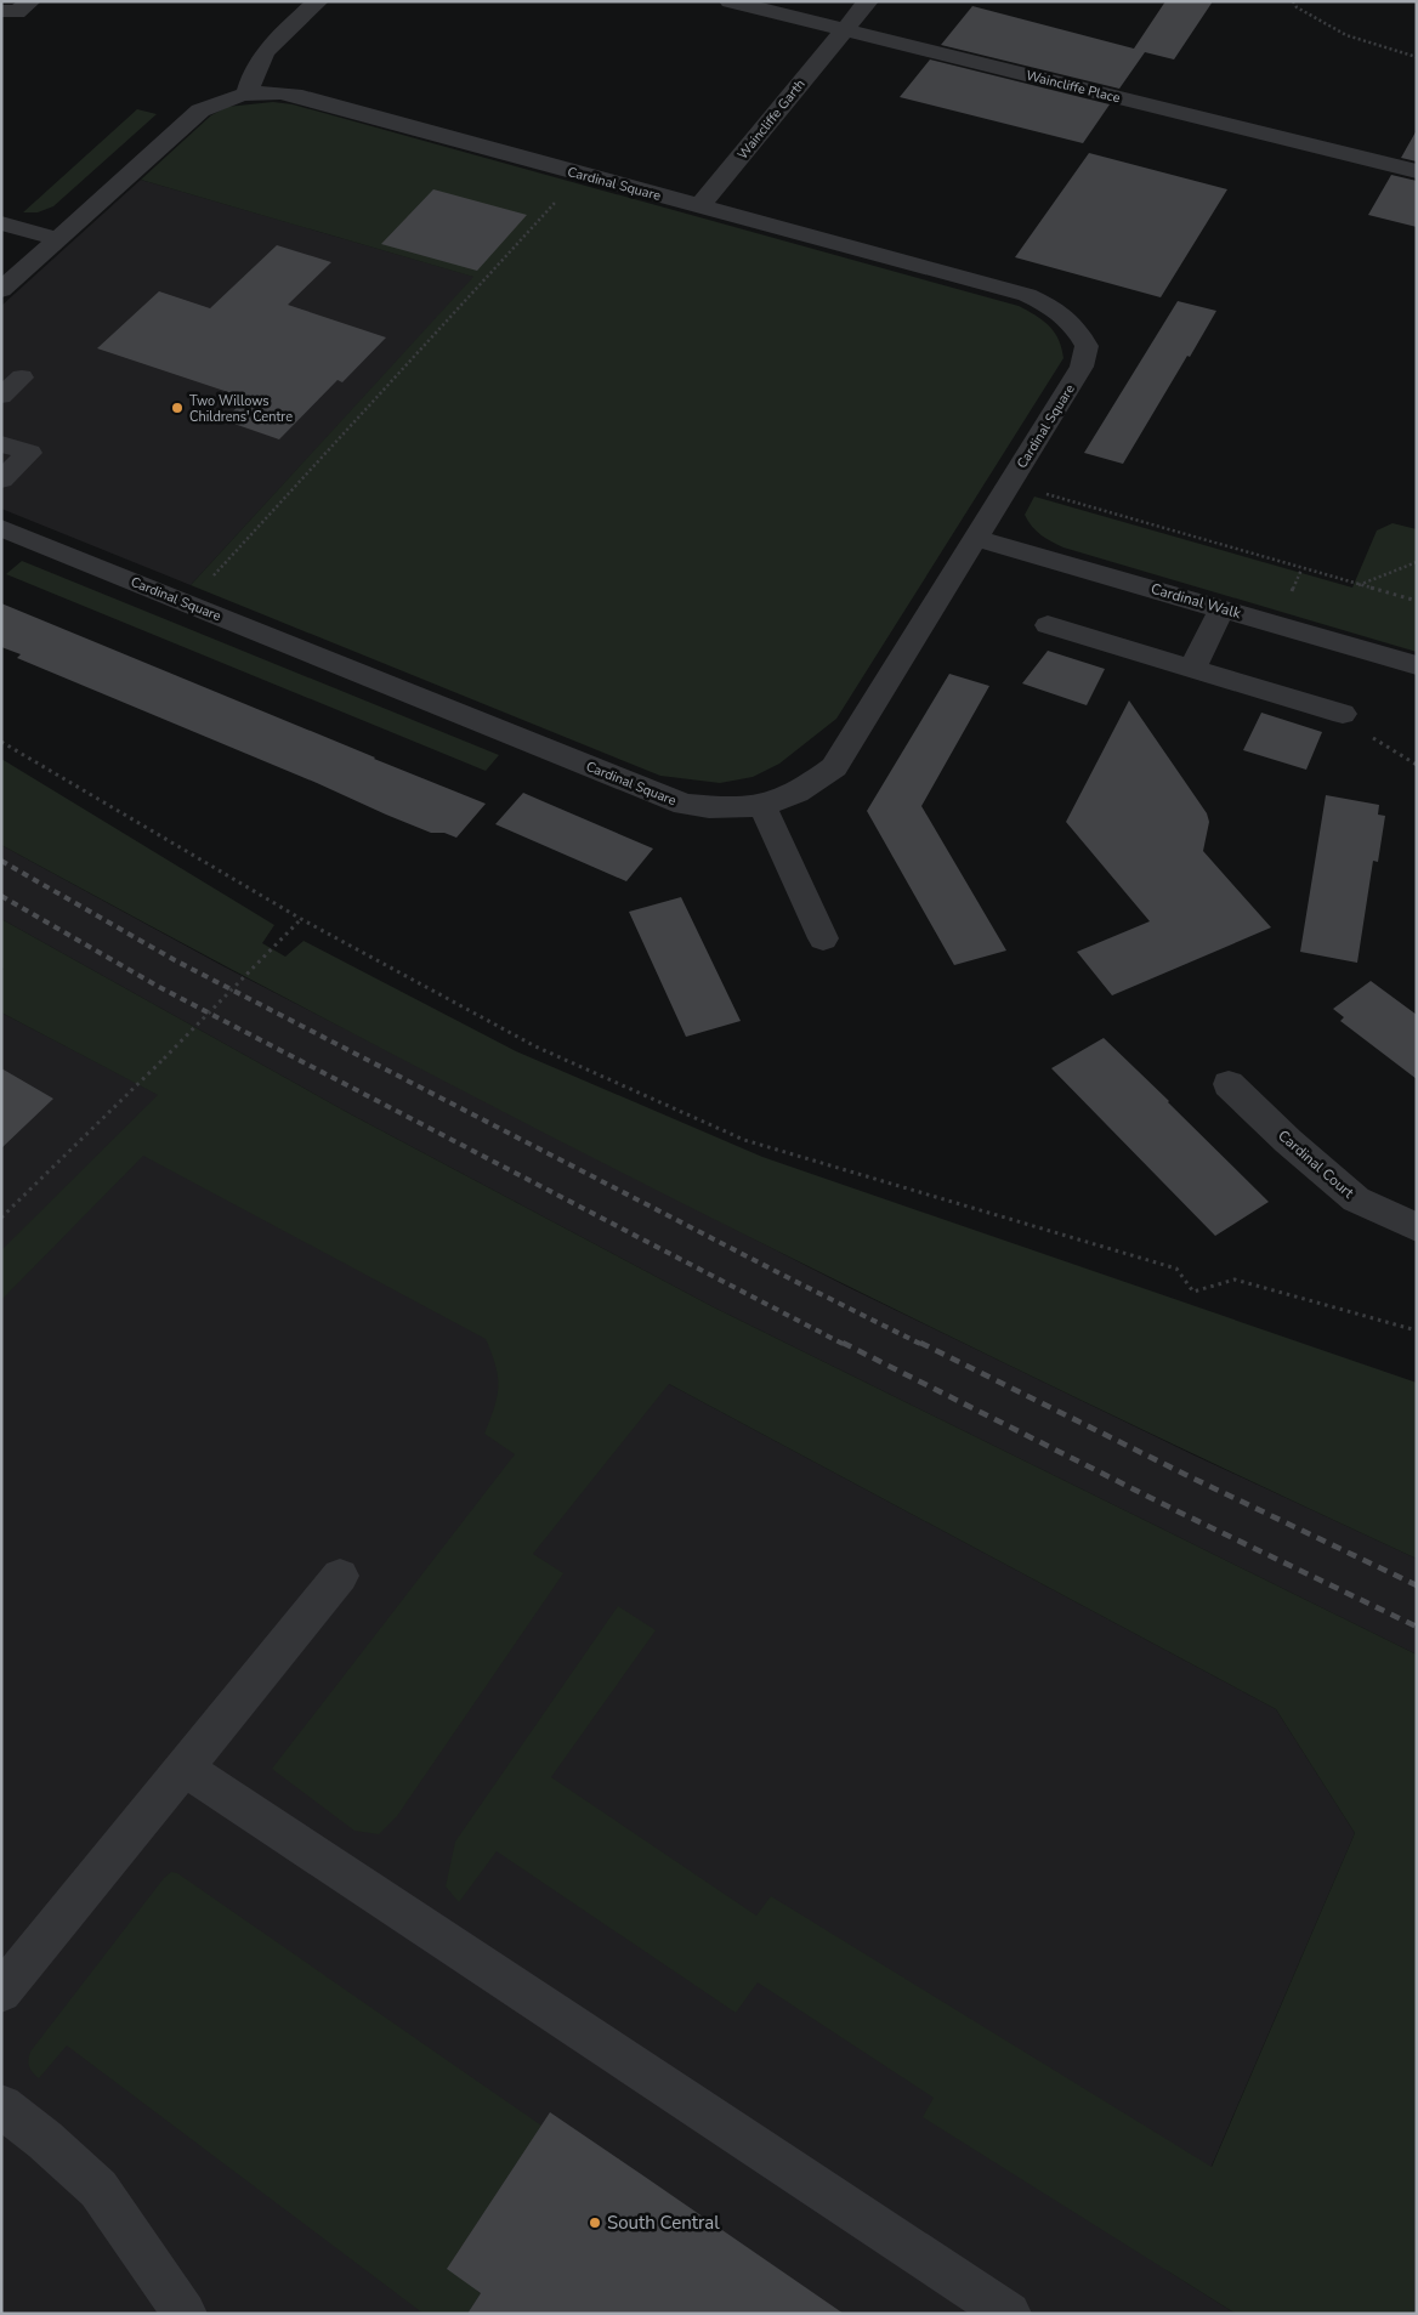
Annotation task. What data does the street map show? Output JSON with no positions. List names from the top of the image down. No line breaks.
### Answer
{"streets":{"street":["Waincliffe Place","Waincliffe Garth","Cardinal Square","Cardinal Walk","Cardinal Court"]},"crossings":[["Waincliffe Place","Waincliffe Garth"],["Waincliffe Garth","Cardinal Square"],["Cardinal Square","Cardinal Walk"]],"places":["Two Willows Childrens' Centre","South Central"]}
